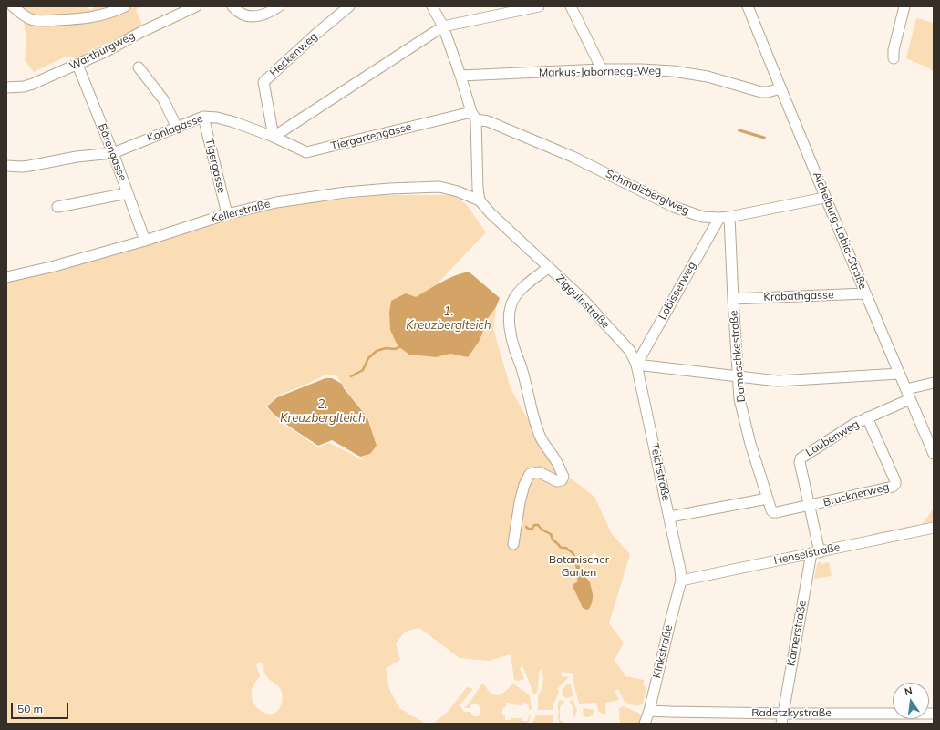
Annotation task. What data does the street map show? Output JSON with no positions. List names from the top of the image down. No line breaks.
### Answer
{"streets":{"street":["Wartburgweg","Heckenweg","Markus-Jabornegg-Weg","Kohlagasse","Tiergartengasse","Bärengasse","Tigergasse","Schmalzberglweg","Kellerstraße","Aichelburg-Labia-Straße","Lobisserweg","Krobathgasse","Ziggulnstraße","Damaschkestraße","Laubenweg","Teichstraße","Brucknerweg","Henselstraße","Karnerstraße","Kinkstraße","Radetzkystraße"]},"crossings":[["Wartburgweg","Bärengasse"],["Heckenweg","Kohlagasse"],["Heckenweg","Tiergartengasse"],["Markus-Jabornegg-Weg","Aichelburg-Labia-Straße"],["Kohlagasse","Tiergartengasse"],["Kohlagasse","Bärengasse"],["Kohlagasse","Tigergasse"],["Tiergartengasse","Schmalzberglweg"],["Bärengasse","Kellerstraße"],["Tigergasse","Kellerstraße"],["Schmalzberglweg","Aichelburg-Labia-Straße"],["Schmalzberglweg","Lobisserweg"],["Schmalzberglweg","Damaschkestraße"],["Kellerstraße","Ziggulnstraße"],["Aichelburg-Labia-Straße","Krobathgasse"],["Aichelburg-Labia-Straße","Laubenweg"],["Lobisserweg","Ziggulnstraße"],["Lobisserweg","Damaschkestraße"],["Lobisserweg","Teichstraße"],["Krobathgasse","Damaschkestraße"],["Ziggulnstraße","Teichstraße"],["Damaschkestraße","Laubenweg"],["Damaschkestraße","Brucknerweg"],["Laubenweg","Brucknerweg"],["Laubenweg","Henselstraße"],["Laubenweg","Karnerstraße"],["Teichstraße","Henselstraße"],["Teichstraße","Kinkstraße"],["Henselstraße","Karnerstraße"],["Henselstraße","Kinkstraße"],["Karnerstraße","Radetzkystraße"],["Kinkstraße","Radetzkystraße"]],"water":["1. Kreuzberglteich","2. Kreuzberglteich"],"parks":["Botanischer Garten"],"scale_bar":"50 m","north":"top"}
